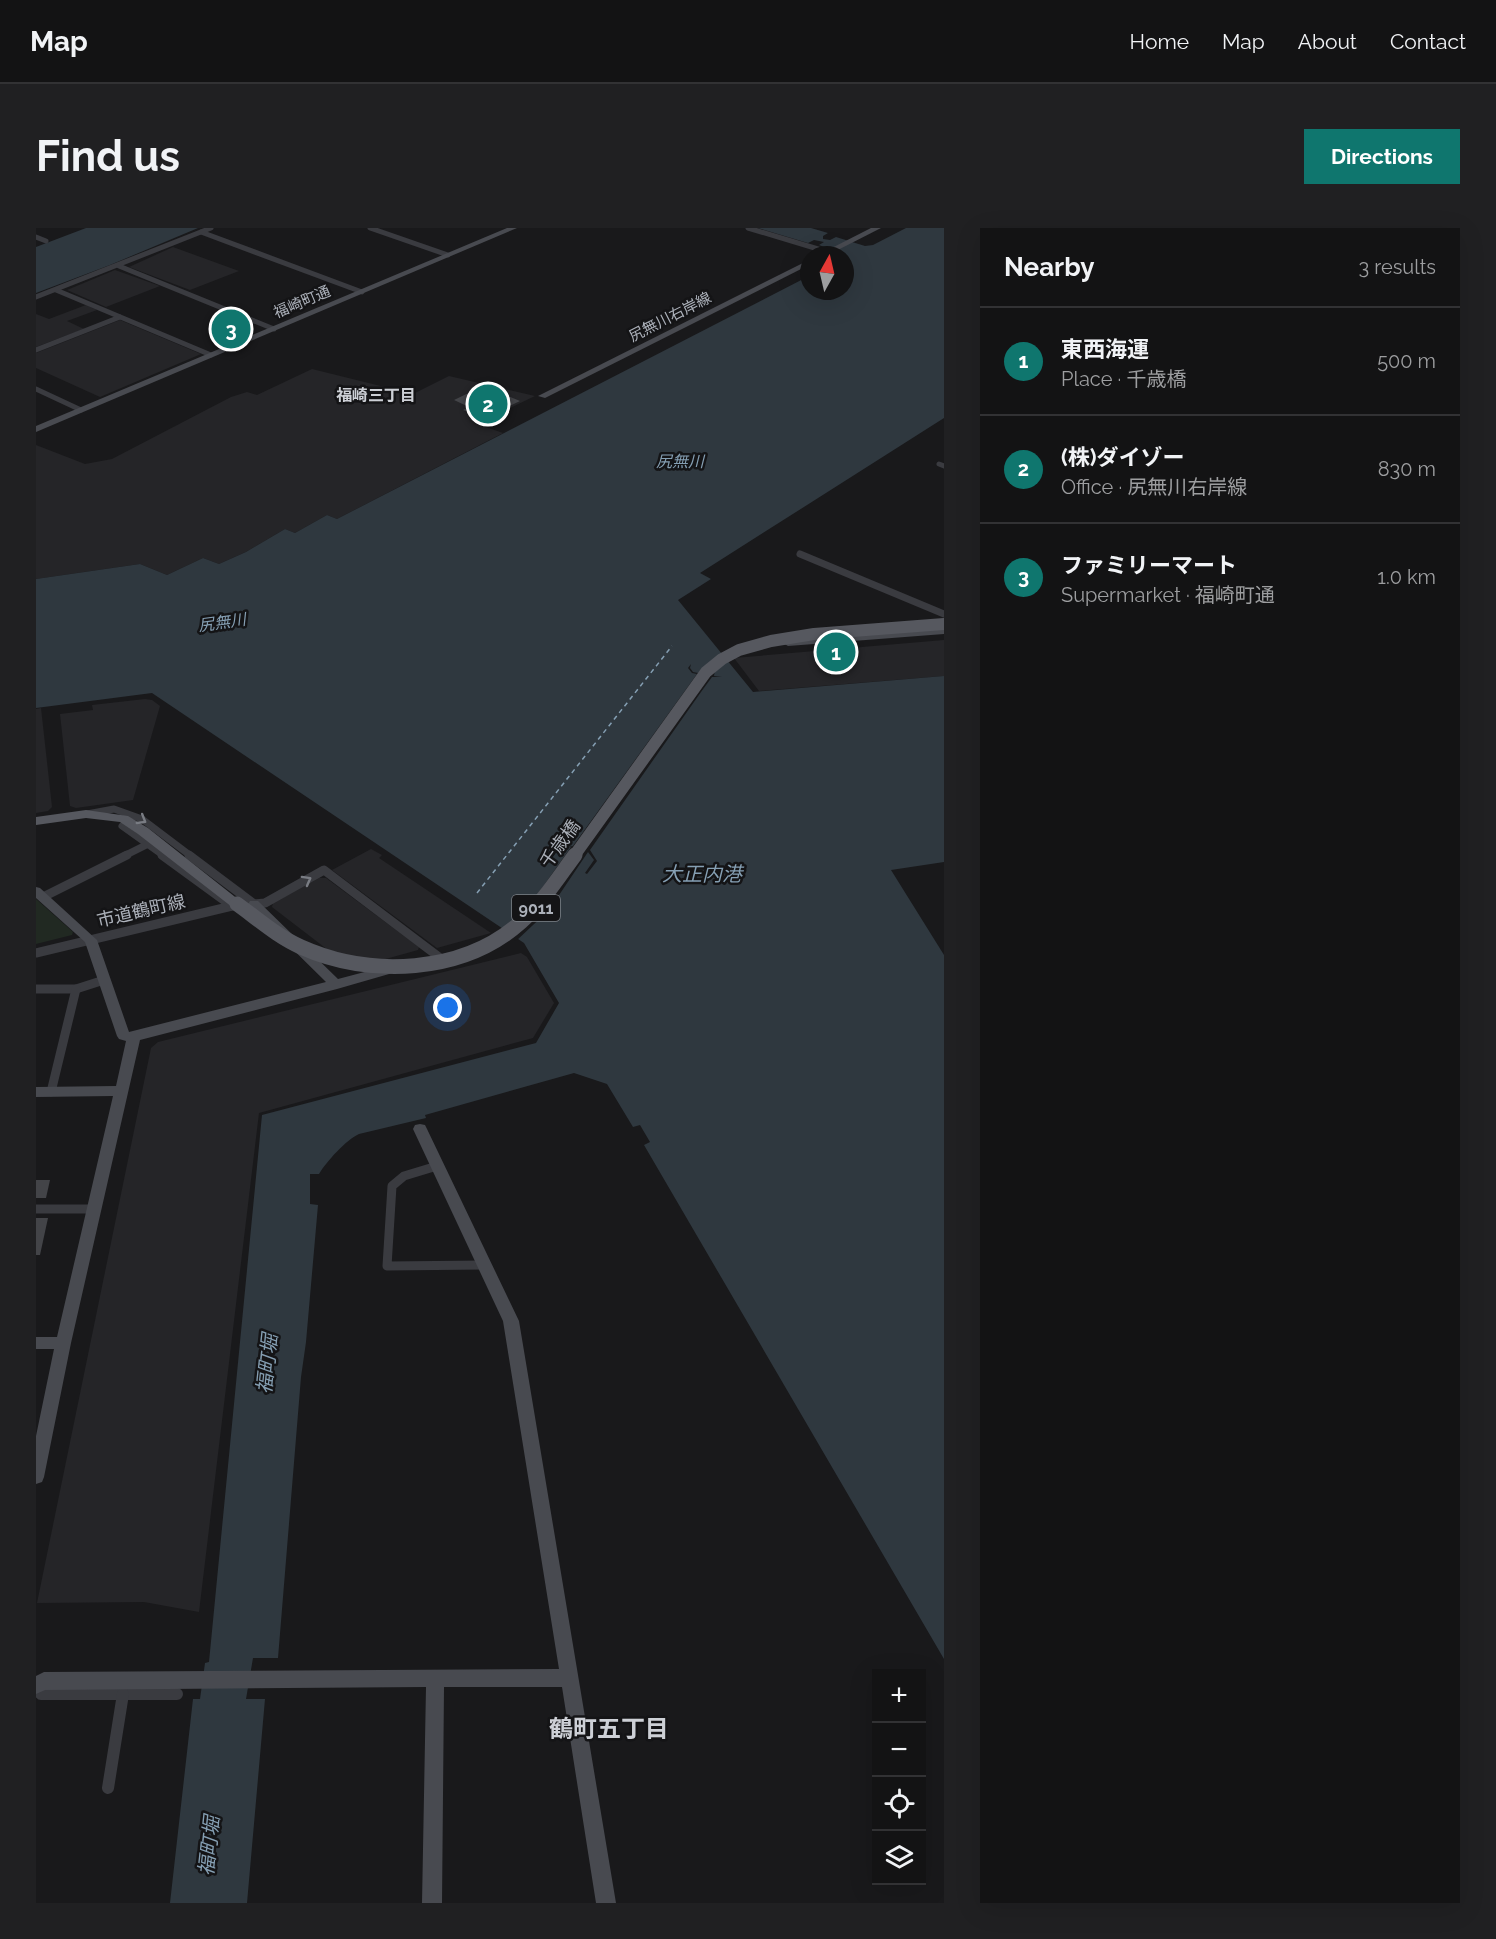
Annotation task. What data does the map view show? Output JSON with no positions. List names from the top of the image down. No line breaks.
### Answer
{"streets":{"main road":["千歳橋","9011"],"street":["福崎町通","尻無川右岸線","市道鶴町線"]},"one_way":["市道鶴町線"],"districts":["福崎三丁目","鶴町五丁目"],"water":["尻無川","大正内港","福町堀"],"north":"top","page":{"header":"Map","nav":["Home","Map","About","Contact"],"buttons":"Directions","title":"Find us","heading":["Nearby","3 results"],"list":[{"mark":"1","name":"東西海運","note":"Place · 千歳橋","value":"500 m"},{"mark":"2","name":"(株)ダイゾー","note":"Office · 尻無川右岸線","value":"830 m"},{"mark":"3","name":"ファミリーマート","note":"Supermarket · 福崎町通","value":"1.0 km"}],"pins":["3","2","1"],"map_buttons":["+","−"]}}
